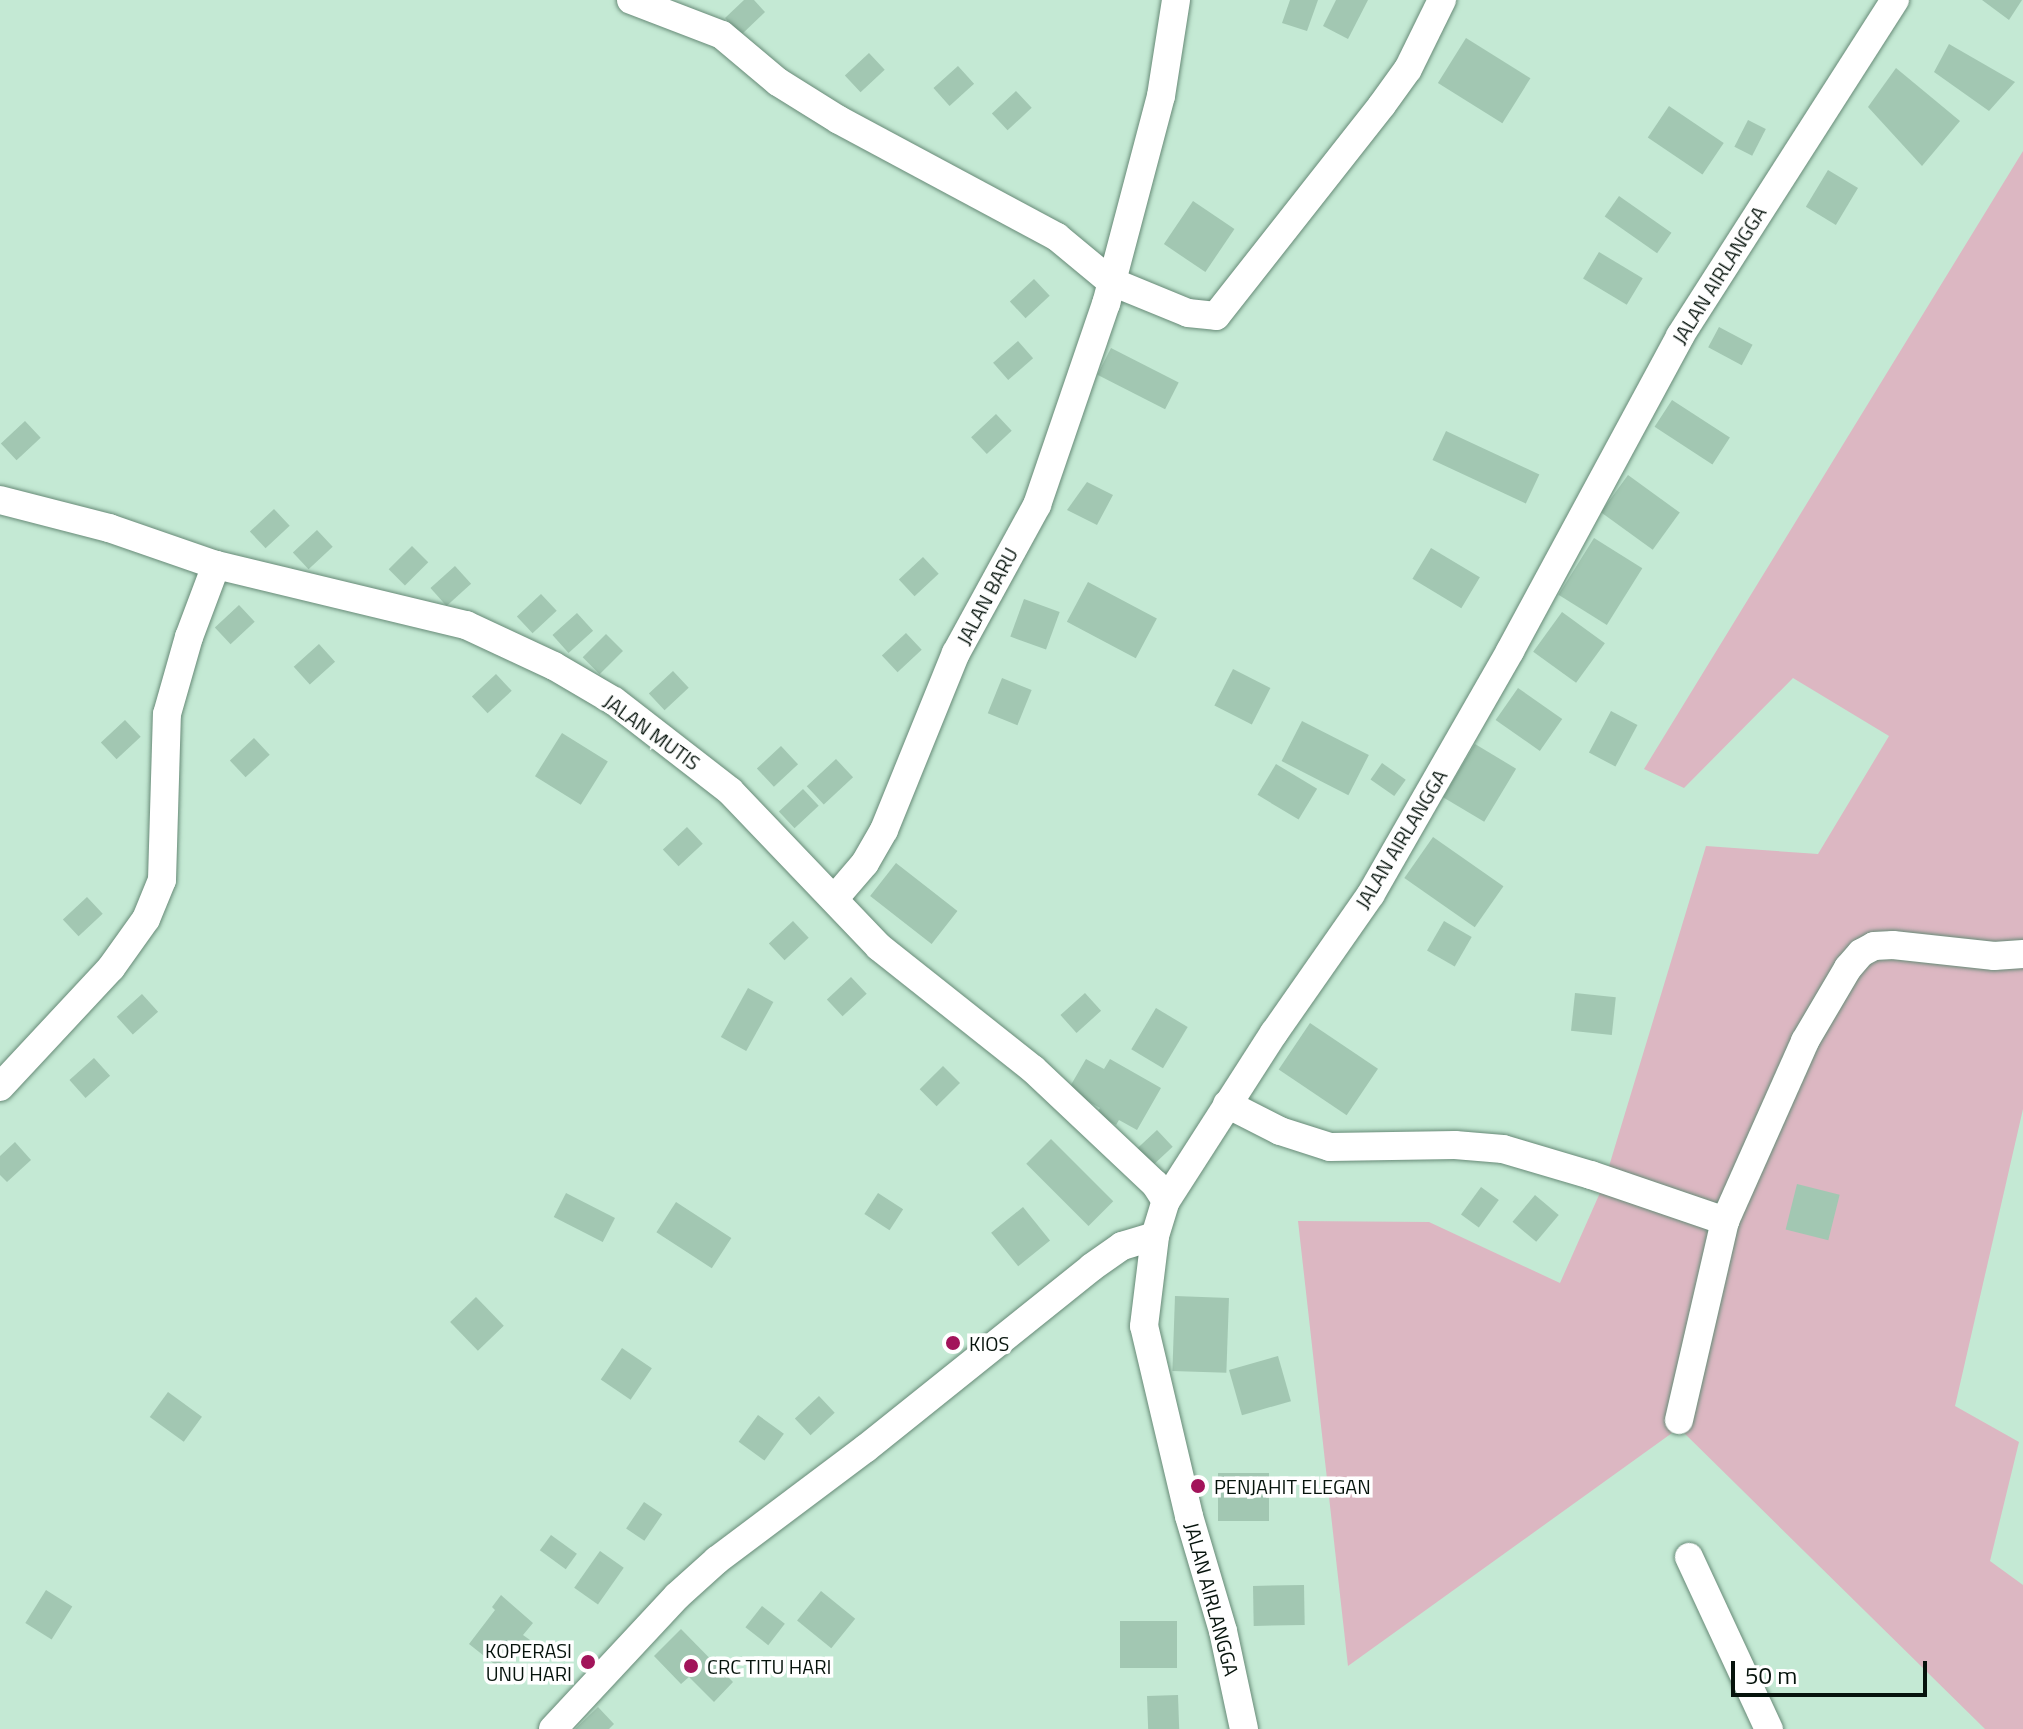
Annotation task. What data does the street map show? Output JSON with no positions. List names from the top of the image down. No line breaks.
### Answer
{"streets":{"street":["JALAN AIRLANGGA","JALAN BARU","JALAN MUTIS"]},"crossings":[["JALAN AIRLANGGA","JALAN MUTIS"],["JALAN BARU","JALAN MUTIS"]],"places":["KIOS","PENJAHIT ELEGAN","KOPERASI UNU HARI","CRC TITU HARI"],"scale_bar":"50 m"}
